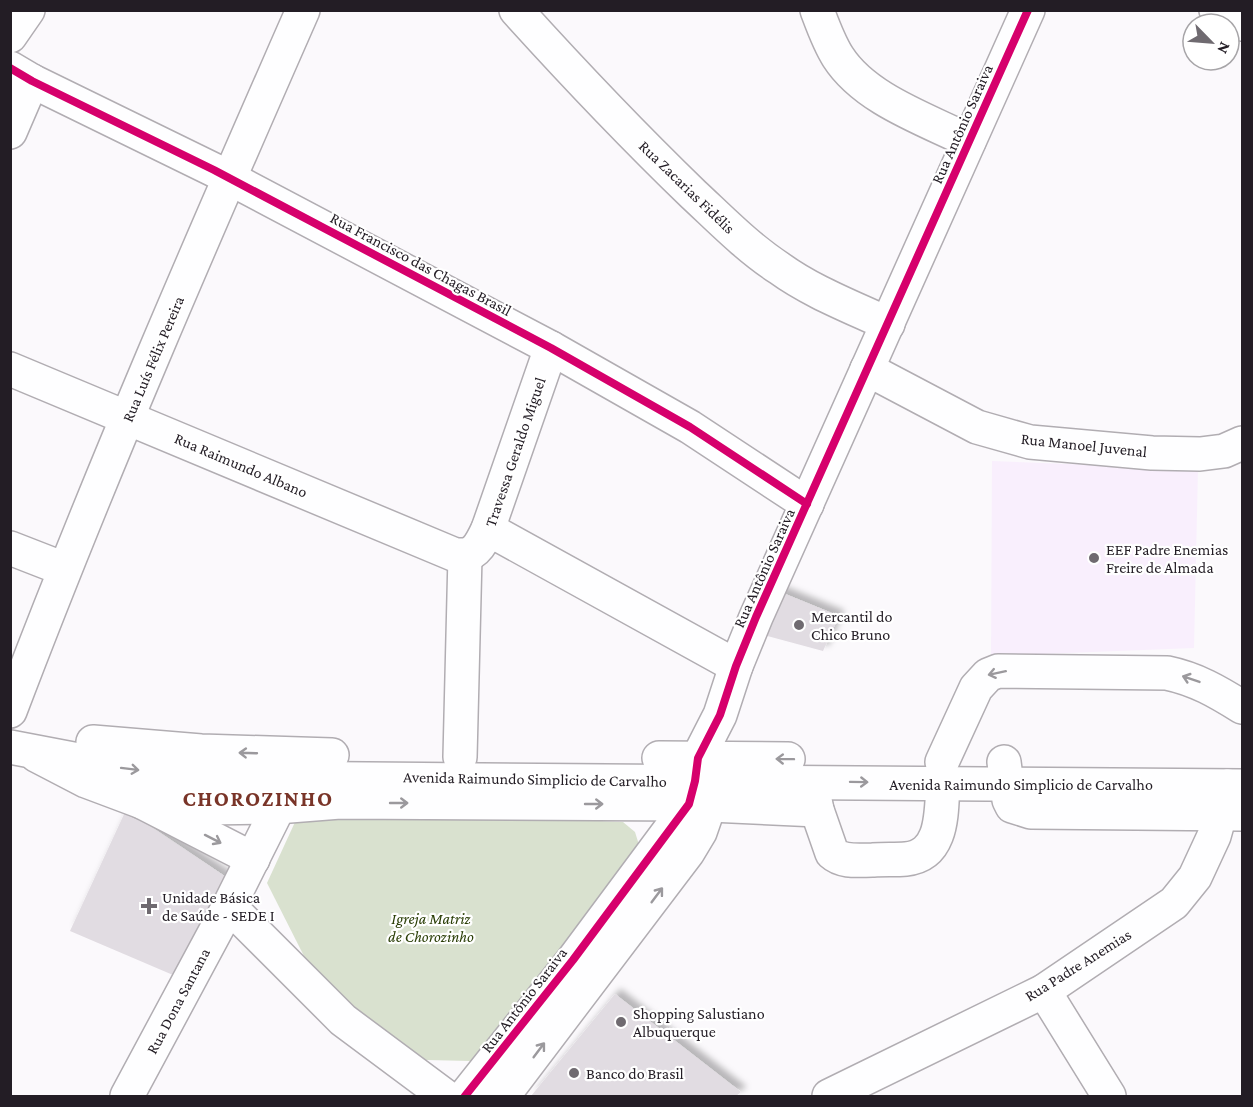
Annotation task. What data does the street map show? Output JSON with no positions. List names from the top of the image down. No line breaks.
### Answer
{"streets":{"street":["Rua Antônio Saraiva","Rua Zacarias Fidélis","Rua Francisco das Chagas Brasil","Rua Luís Félix Pereira","Rua Manoel Juvenal","Travessa Geraldo Miguel","Rua Raimundo Albano","Avenida Raimundo Simplicio de Carvalho","Rua Padre Anemias","Rua Dona Santana"]},"crossings":[["Rua Antônio Saraiva","Rua Zacarias Fidélis"],["Rua Antônio Saraiva","Rua Francisco das Chagas Brasil"],["Rua Antônio Saraiva","Rua Manoel Juvenal"],["Rua Antônio Saraiva","Rua Raimundo Albano"],["Rua Antônio Saraiva","Avenida Raimundo Simplicio de Carvalho"],["Rua Francisco das Chagas Brasil","Rua Luís Félix Pereira"],["Rua Francisco das Chagas Brasil","Travessa Geraldo Miguel"],["Rua Luís Félix Pereira","Rua Raimundo Albano"],["Travessa Geraldo Miguel","Rua Raimundo Albano"],["Travessa Geraldo Miguel","Avenida Raimundo Simplicio de Carvalho"],["Avenida Raimundo Simplicio de Carvalho","Rua Padre Anemias"],["Avenida Raimundo Simplicio de Carvalho","Rua Dona Santana"]],"districts":["CHOROZINHO"],"parks":["Igreja Matriz de Chorozinho"],"places":{"other":["EEF Padre Enemias Freire de Almada","Mercantil do Chico Bruno","Shopping Salustiano Albuquerque","Banco do Brasil"],"health":["Unidade Básica de Saúde - SEDE I"]},"north":"bottom right"}
